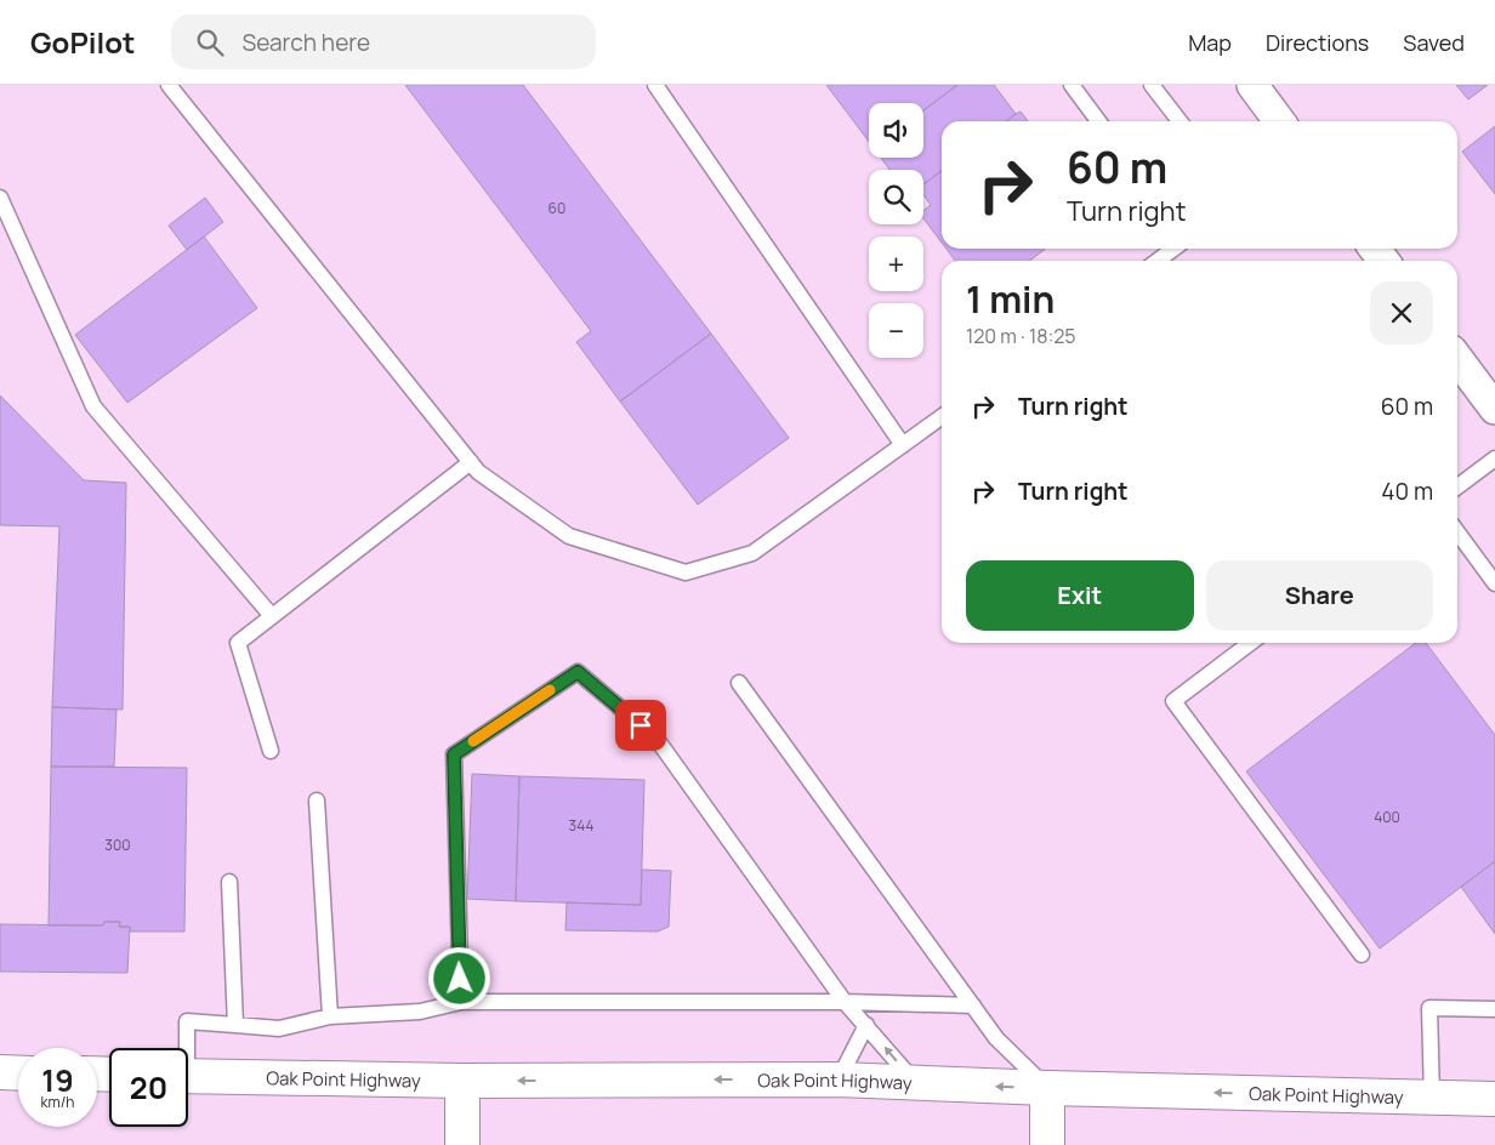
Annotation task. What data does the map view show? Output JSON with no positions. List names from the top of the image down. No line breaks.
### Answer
{"streets":{"main road":["Oak Point Highway"]},"one_way":["Oak Point Highway"],"house_numbers":["60","400","344","300"],"page":{"header":"GoPilot","search":"Search here","nav":["Map","Directions","Saved"],"map_buttons":["+","−"],"turn":["60 m","Turn right"],"heading":["1 min","120 m · 18:25"],"list":[{"name":"Turn right","value":"60 m"},{"name":"Turn right","value":"40 m"}],"buttons":["Exit","Share"],"speed":"19 km/h","limit":"20"}}
